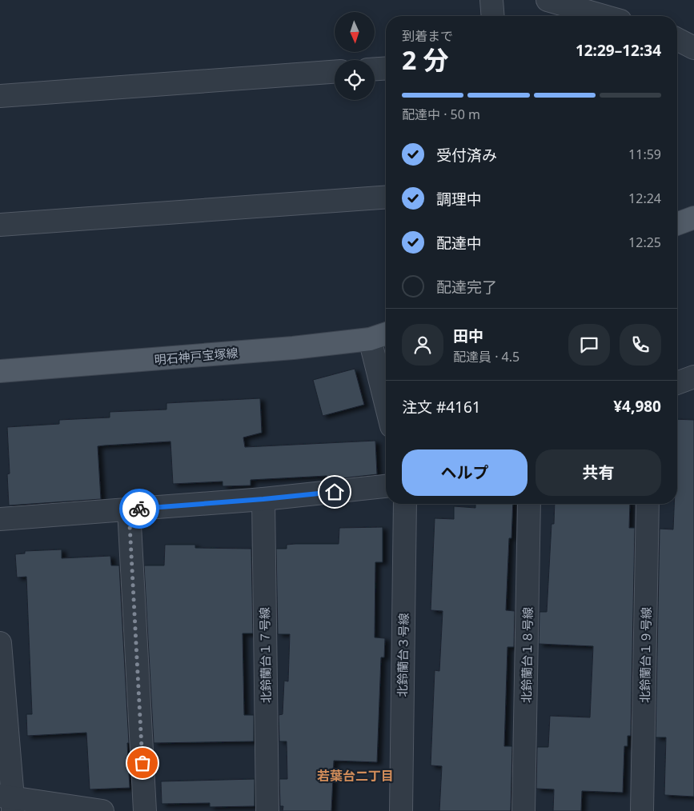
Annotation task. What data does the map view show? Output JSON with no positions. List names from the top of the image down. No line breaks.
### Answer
{"streets":{"main road":["明石神戸宝塚線"],"street":["北鈴蘭台１７号線","北鈴蘭台３号線","北鈴蘭台１８号線","北鈴蘭台１９号線"]},"districts":["若葉台二丁目"],"north":"bottom","page":{"heading":["2 分","到着まで","12:29–12:34"],"panel":["田中","配達員 · 4.5","注文 #4161","¥4,980"],"bar":"配達中 · 50 m","list":[["受付済み","11:59"],["調理中","12:24"],["配達中","12:25"],"配達完了"],"buttons":["ヘルプ","共有"]}}
